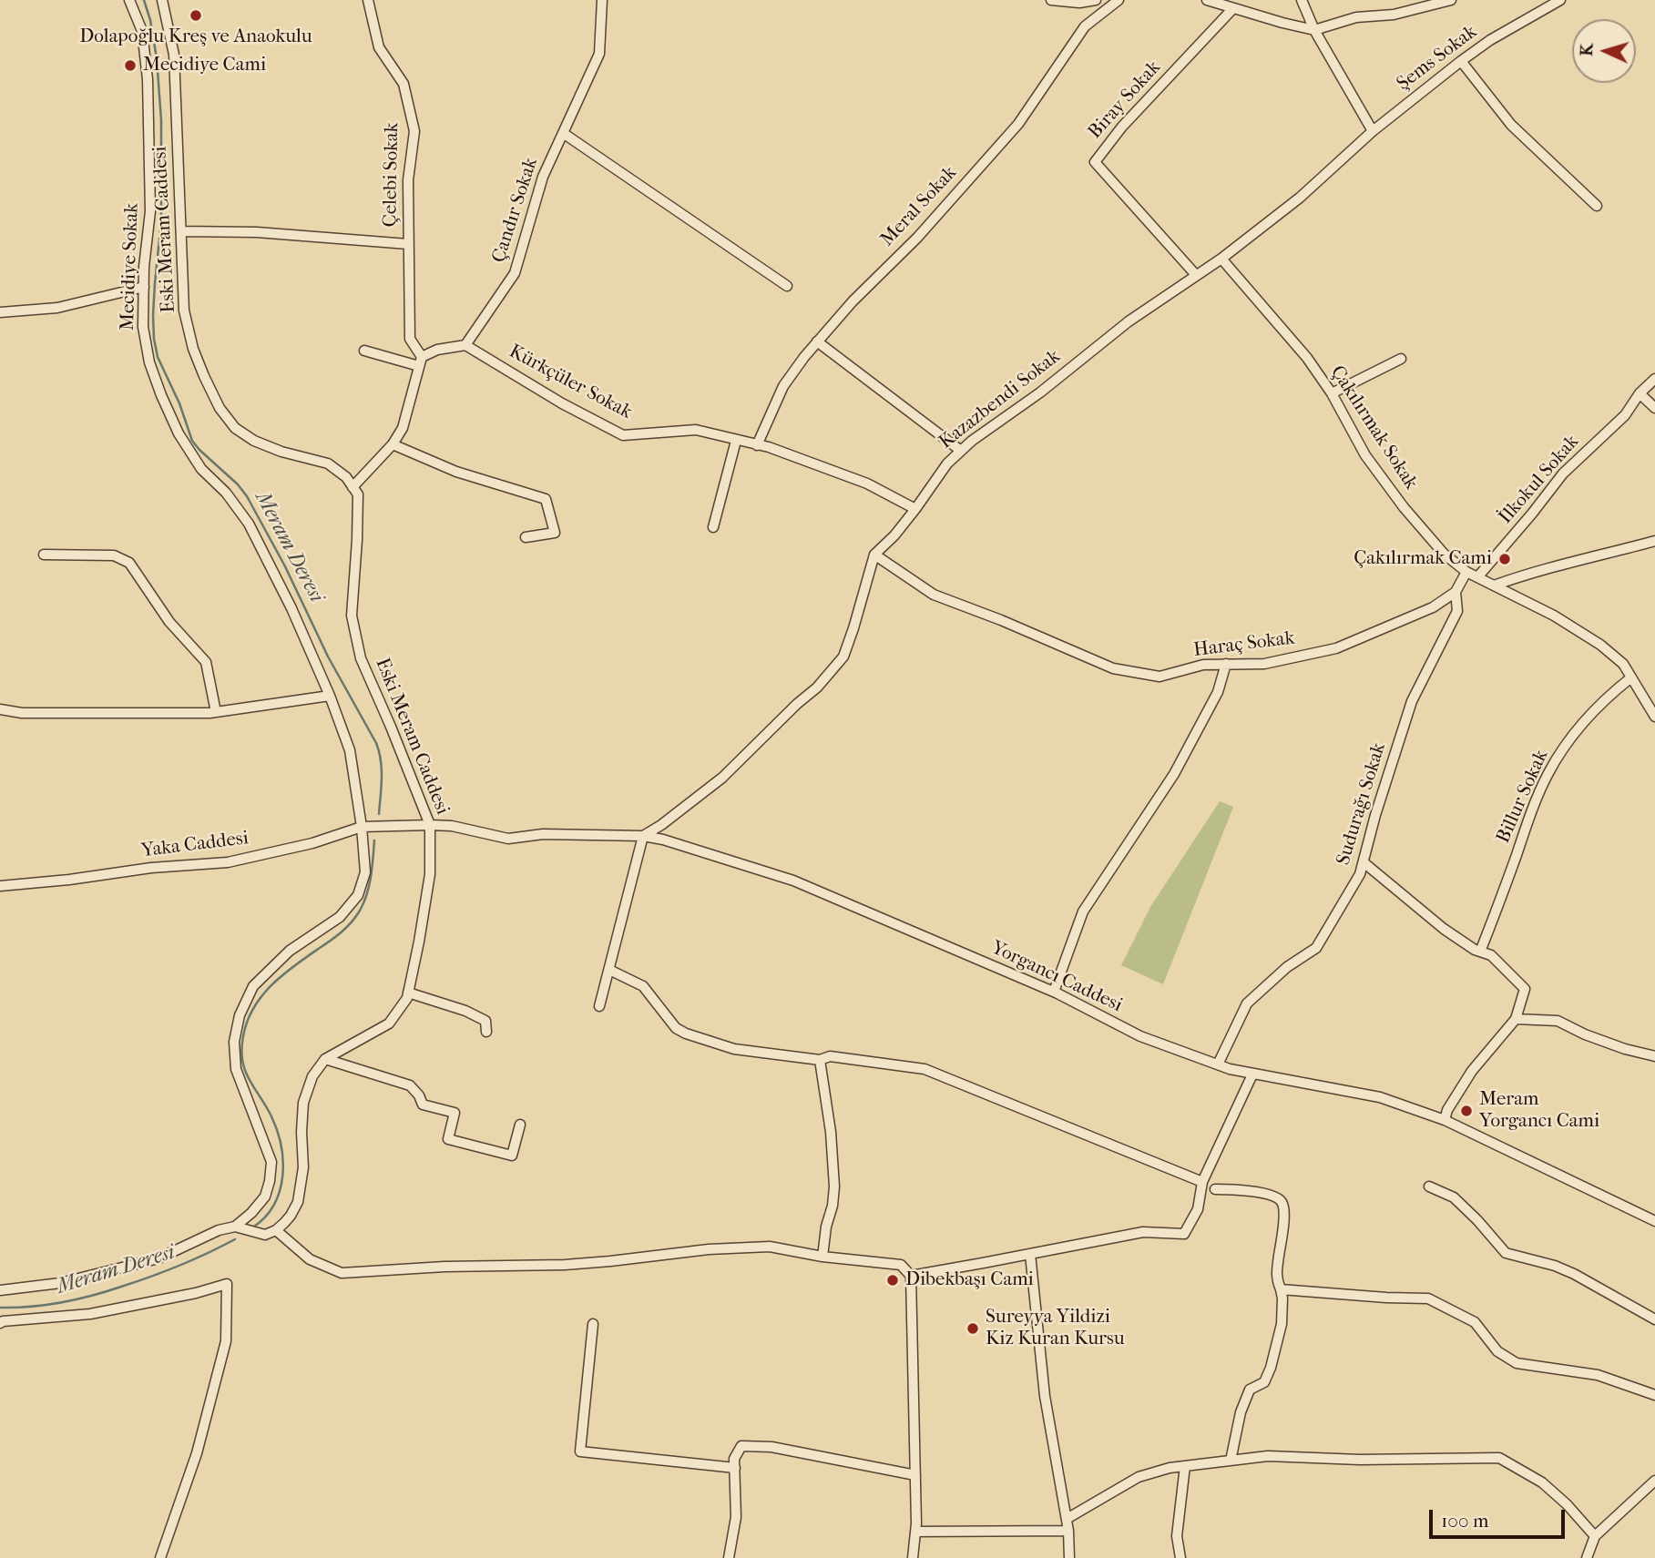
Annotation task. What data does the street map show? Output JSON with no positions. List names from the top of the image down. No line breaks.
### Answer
{"streets":{"street":["Şems Sokak","Biray Sokak","Çelebi Sokak","Meral Sokak","Çandır Sokak","Eski Meram Caddesi","Mecidiye Sokak","Kürkçüler Sokak","Kazazbendi Sokak","Çakılırmak Sokak","İlkokul Sokak","Haraç Sokak","Billur Sokak","Sudurağı Sokak","Yaka Caddesi","Yorgancı Caddesi"]},"crossings":[["Şems Sokak","Kazazbendi Sokak"],["Biray Sokak","Kazazbendi Sokak"],["Meral Sokak","Kürkçüler Sokak"],["Çandır Sokak","Kürkçüler Sokak"],["Eski Meram Caddesi","Yaka Caddesi"],["Eski Meram Caddesi","Yorgancı Caddesi"],["Mecidiye Sokak","Yaka Caddesi"],["Kürkçüler Sokak","Kazazbendi Sokak"],["Kazazbendi Sokak","Çakılırmak Sokak"],["Kazazbendi Sokak","Haraç Sokak"],["Çakılırmak Sokak","İlkokul Sokak"],["Çakılırmak Sokak","Haraç Sokak"],["Çakılırmak Sokak","Billur Sokak"],["Haraç Sokak","Sudurağı Sokak"],["Sudurağı Sokak","Yorgancı Caddesi"],["Yaka Caddesi","Yorgancı Caddesi"]],"water":["Meram Deresi"],"places":["Dolapoğlu Kreş ve Anaokulu","Mecidiye Cami","Çakılırmak Cami","Meram Yorgancı Cami","Dibekbaşı Cami","Sureyya Yildizi Kiz Kuran Kursu"],"scale_bar":"100 m","north":"left"}
